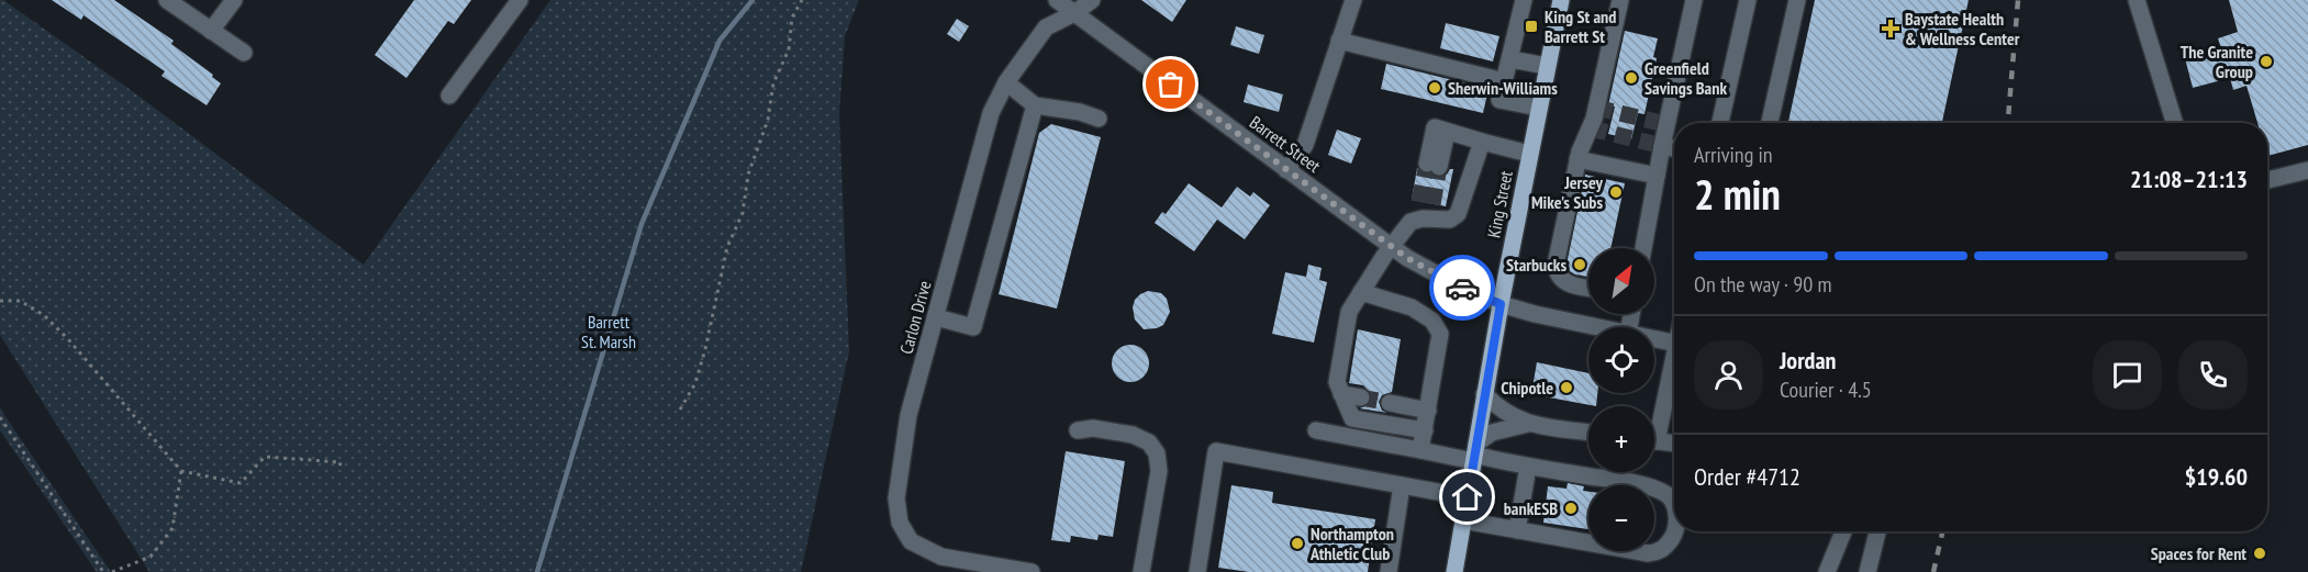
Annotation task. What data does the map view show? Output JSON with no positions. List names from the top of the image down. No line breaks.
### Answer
{"streets":{"main road":["King Street"],"street":["Barrett Street","Carlon Drive"]},"crossings":[["Barrett Street","King Street"],["Barrett Street","Carlon Drive"]],"parks":["Barrett St. Marsh"],"places":{"transit":["King St and Barrett St"],"health":["Baystate Health & Wellness Center"],"other":["The Granite Group","Greenfield Savings Bank","Sherwin-Williams","Jersey Mike's Subs","Starbucks","Chipotle","bankESB","Northampton Athletic Club","Spaces for Rent"]},"north":"top right","page":{"heading":["2 min","Arriving in","21:08–21:13"],"panel":["Jordan","Courier · 4.5","Order #4712","$19.60"],"bar":"On the way · 90 m","map_buttons":["+","−"]}}
